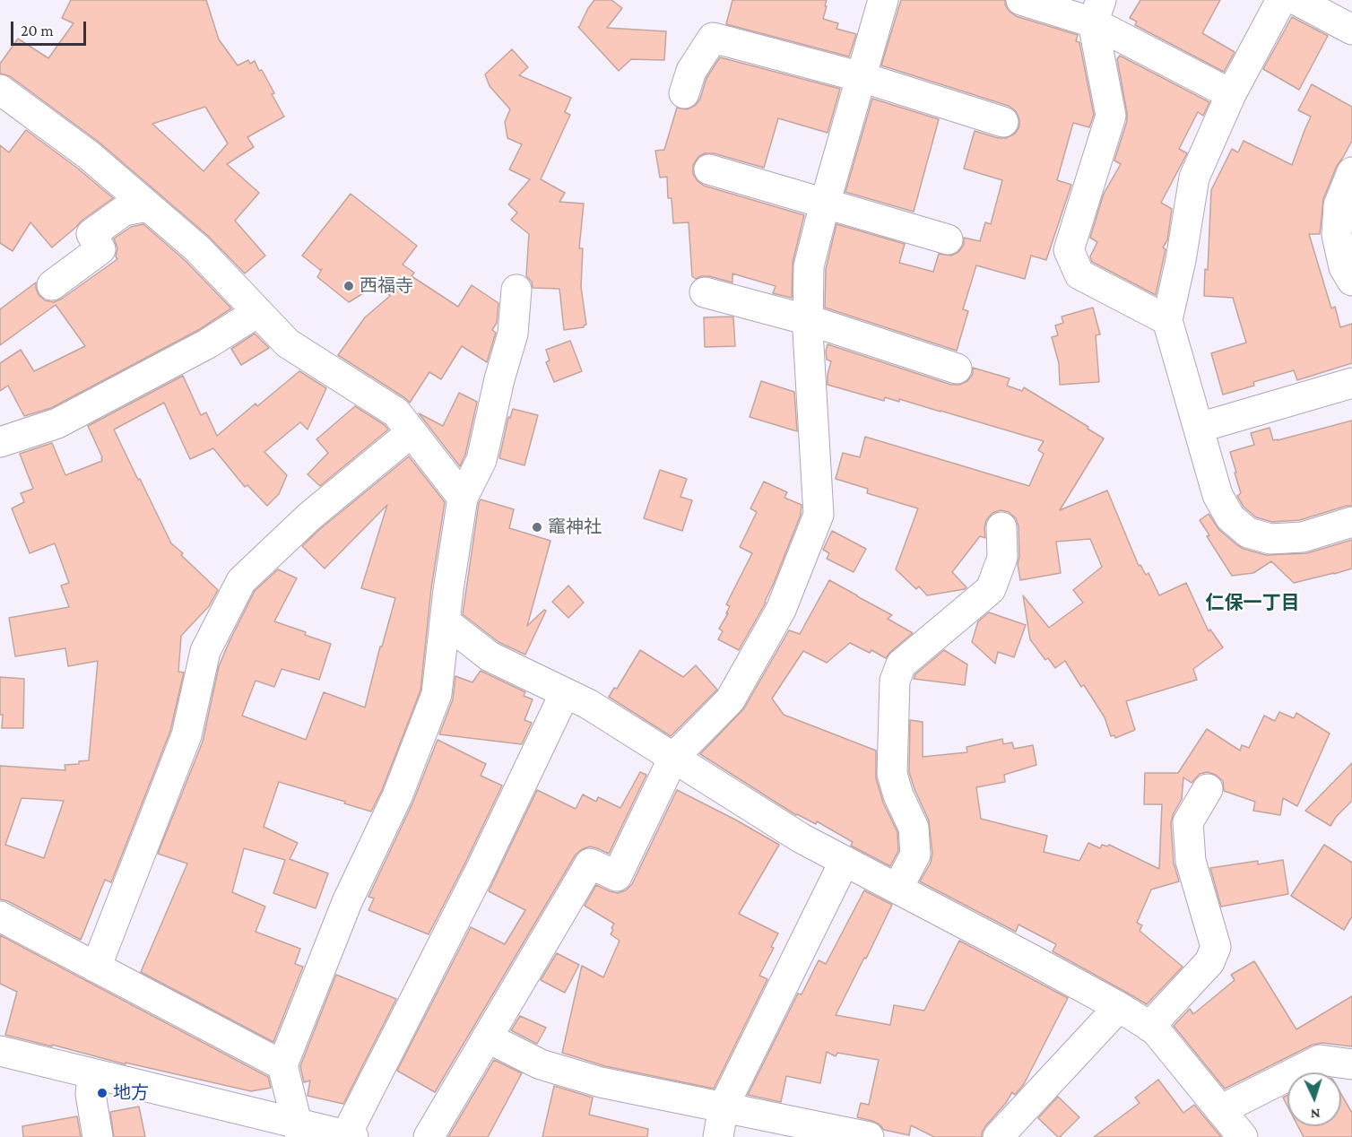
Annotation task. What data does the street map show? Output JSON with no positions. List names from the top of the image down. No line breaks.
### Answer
{"districts":["仁保一丁目"],"places":["西福寺","竈神社","地方"],"scale_bar":"20 m","north":"bottom"}
